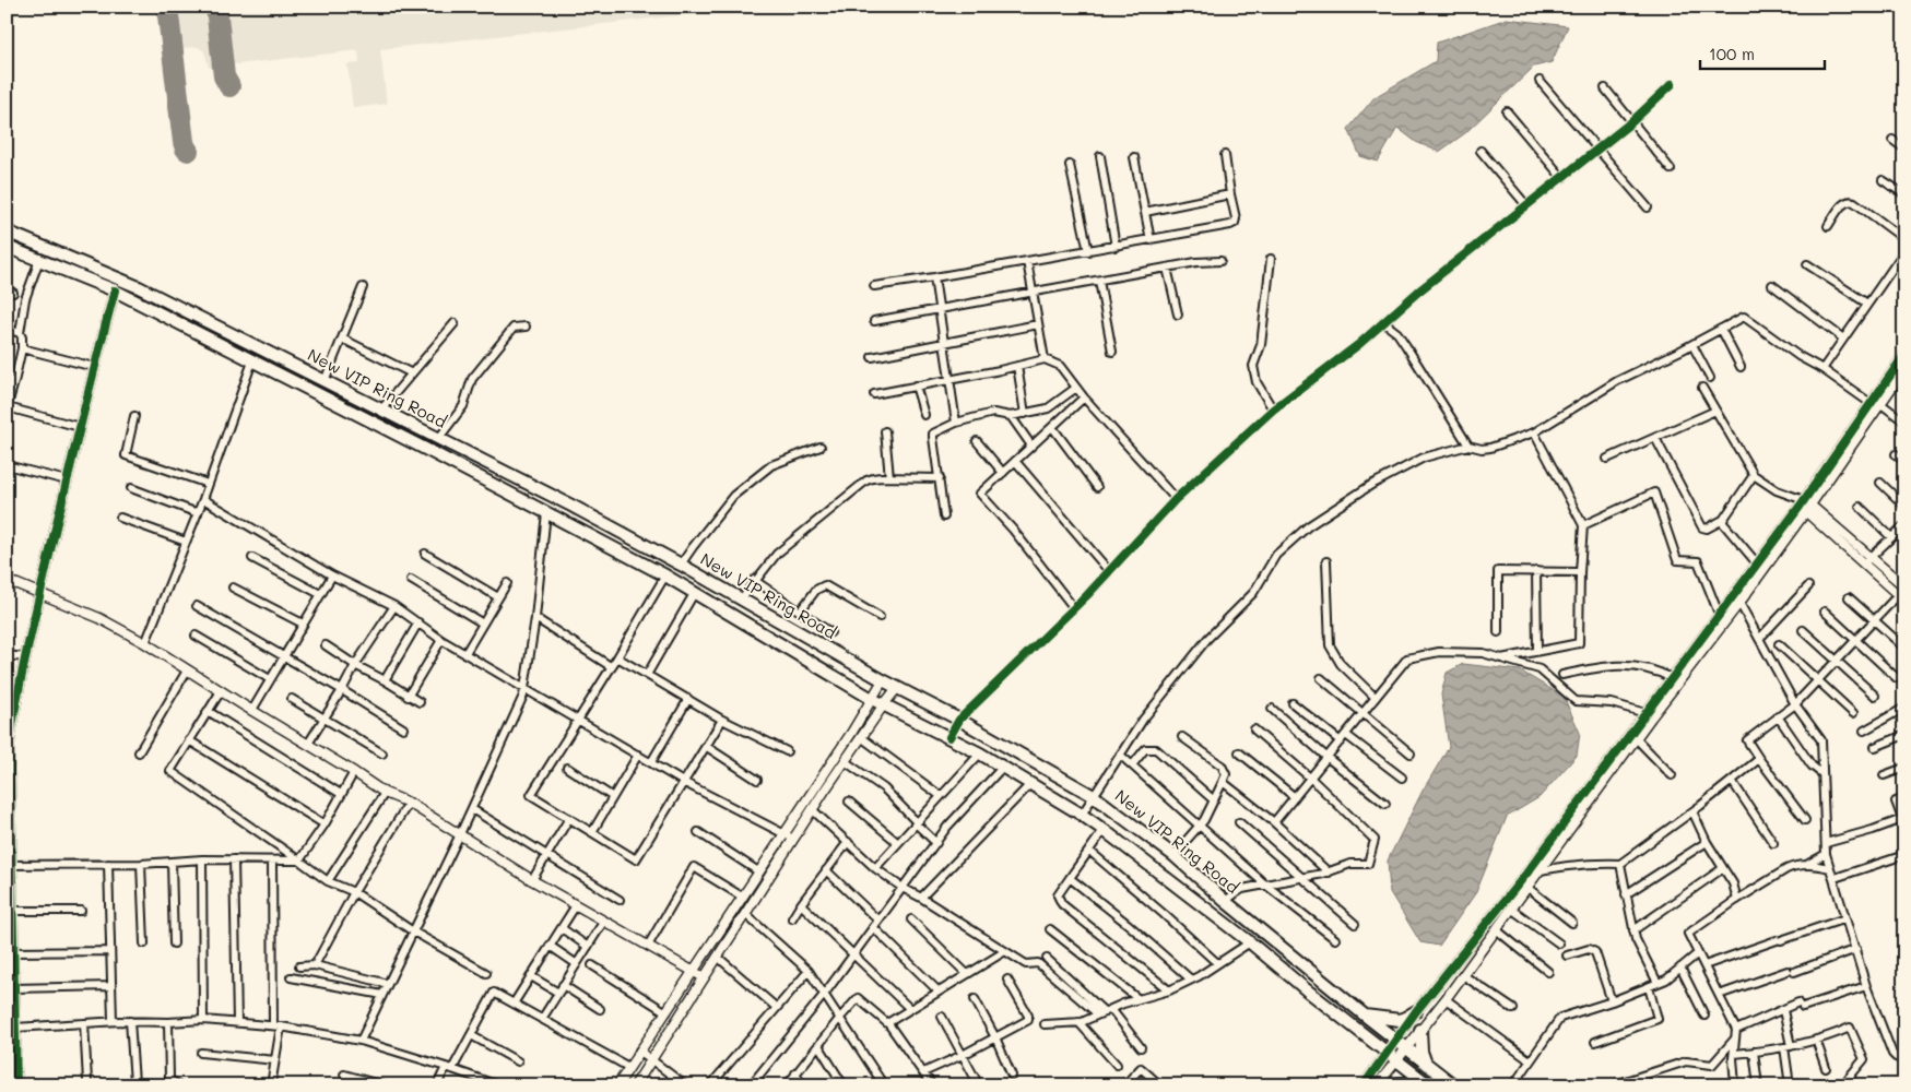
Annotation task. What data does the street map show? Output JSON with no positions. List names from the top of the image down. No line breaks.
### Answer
{"streets":{"main road":["New VIP Ring Road"]},"scale_bar":"100 m"}
